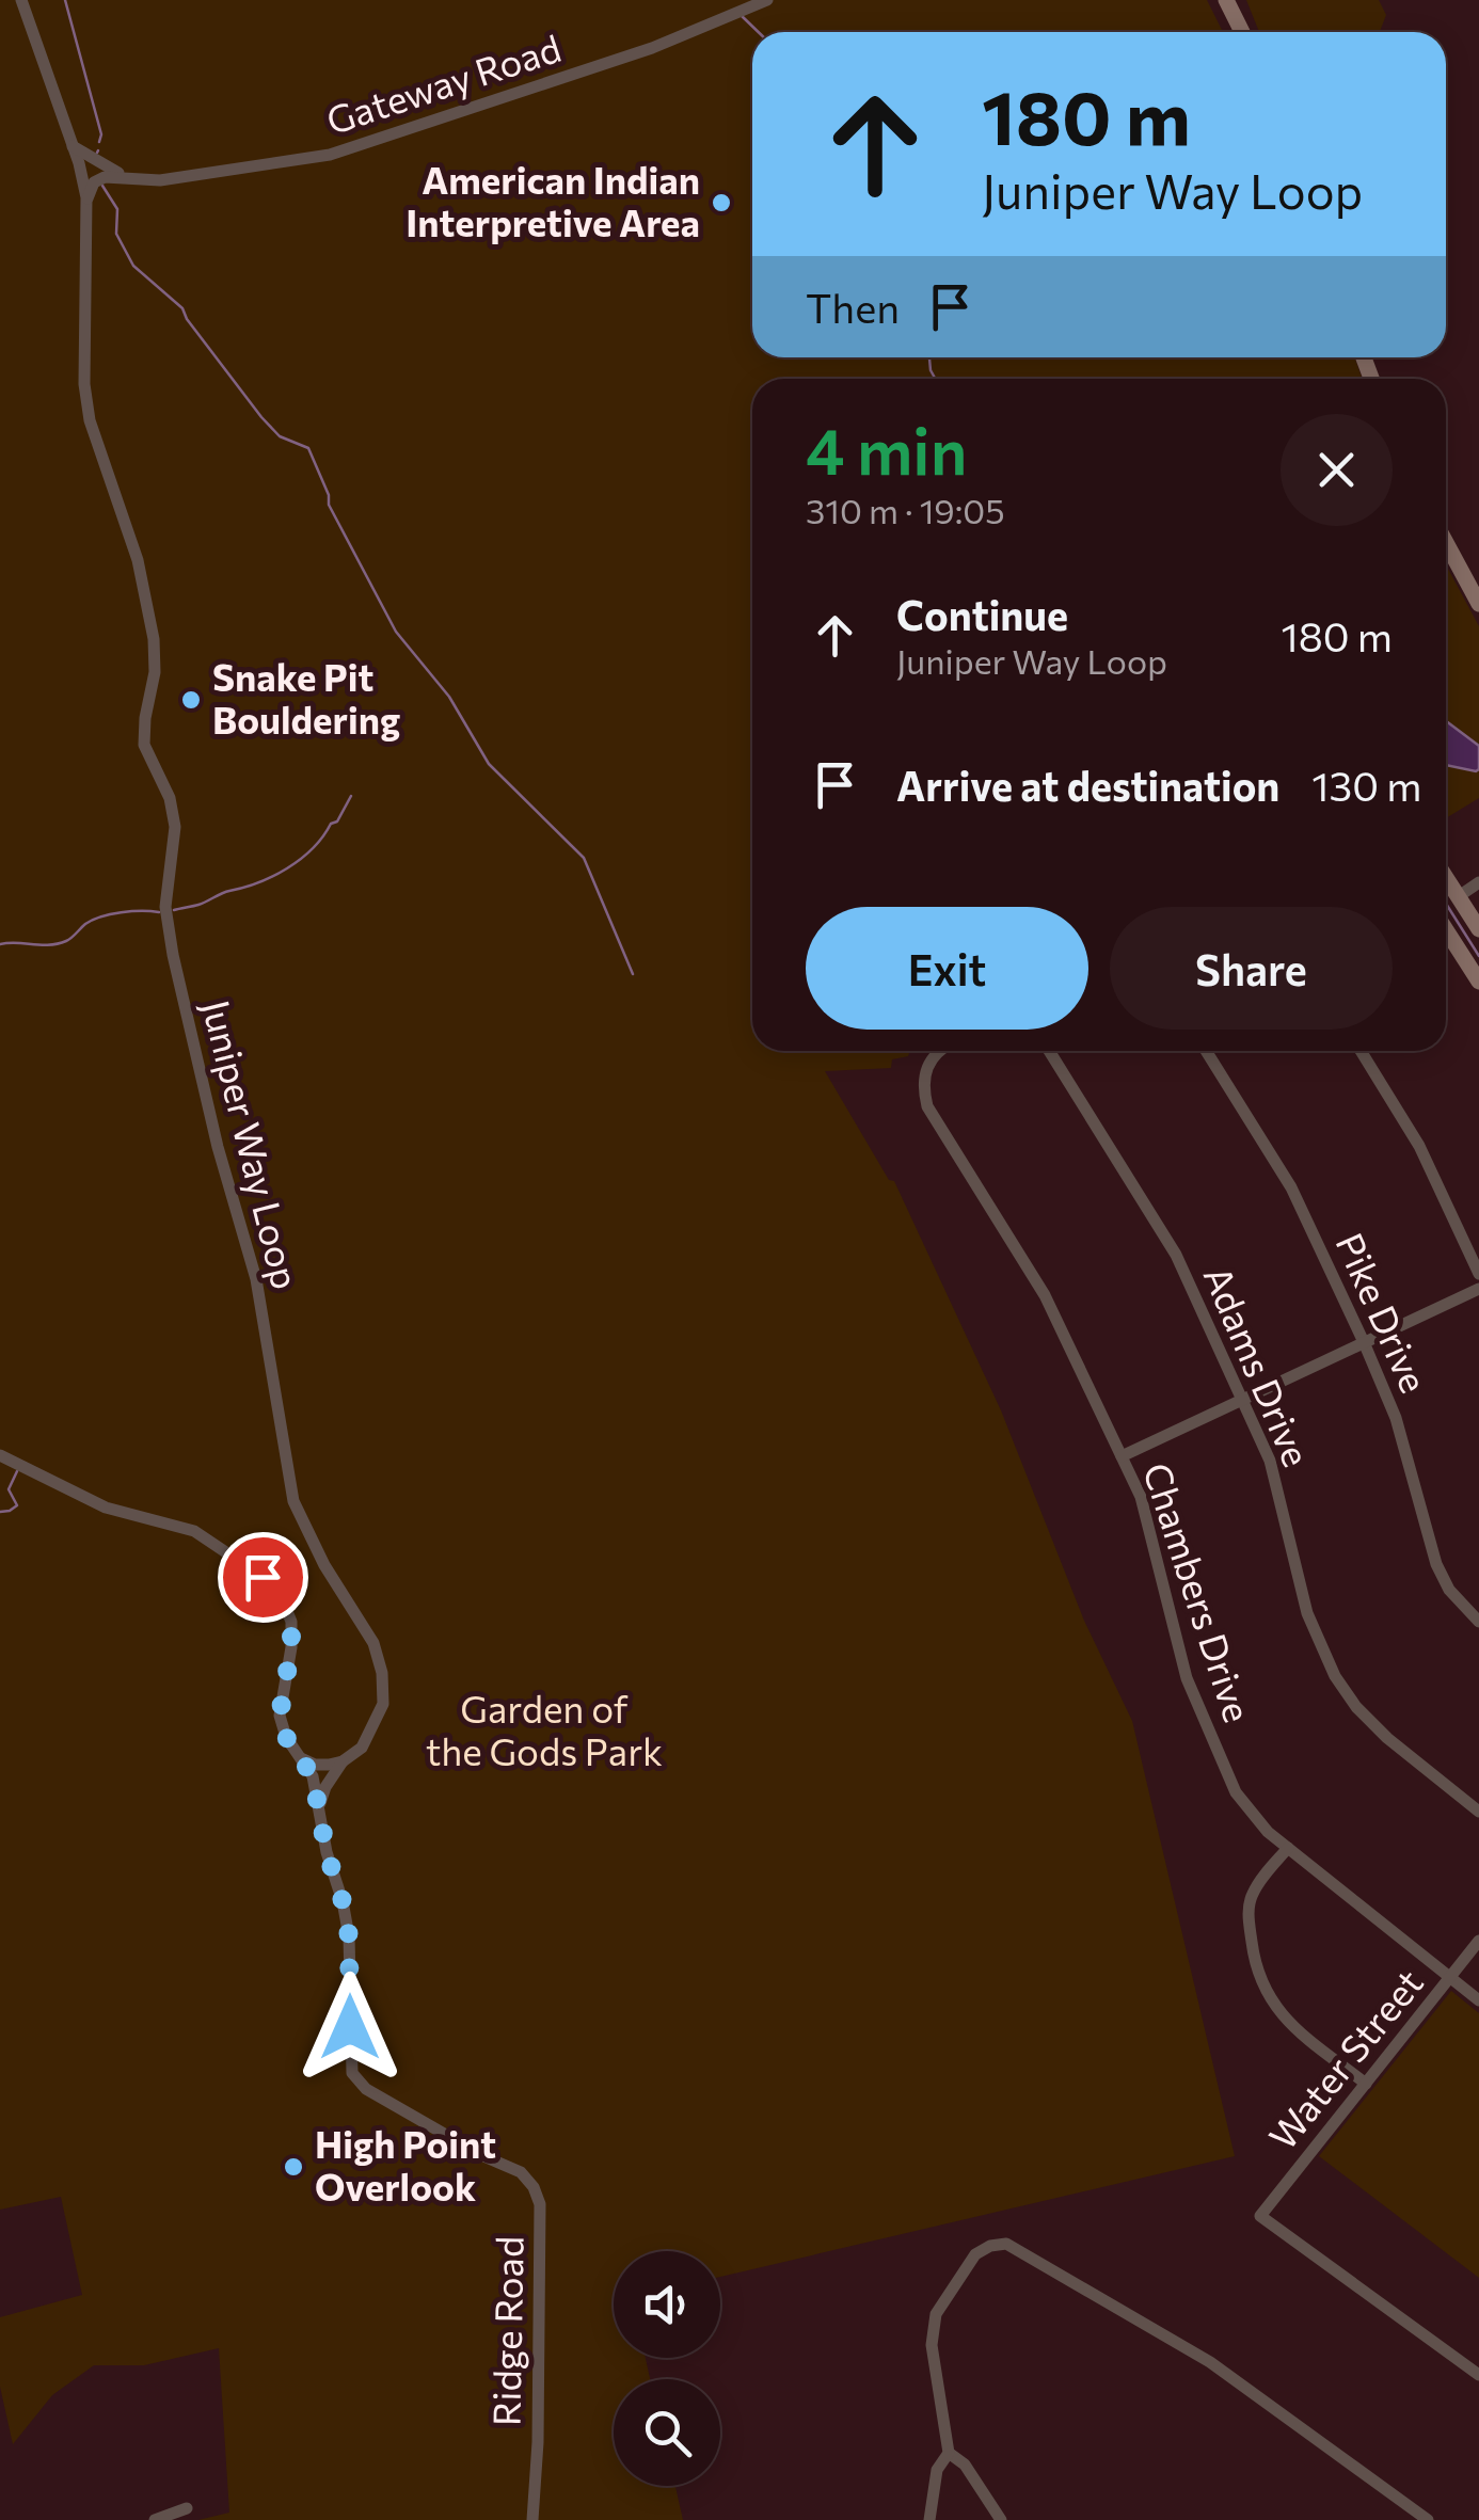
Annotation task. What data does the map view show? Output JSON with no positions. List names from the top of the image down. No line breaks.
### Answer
{"streets":{"street":["Gateway Road","Juniper Way Loop","Pike Drive","Adams Drive","Chambers Drive","Water Street","Ridge Road"]},"crossings":[["Chambers Drive","Water Street"]],"parks":["Garden of the Gods Park"],"places":["American Indian Interpretive Area","Snake Pit Bouldering","High Point Overlook"],"page":{"turn":["180 m","Juniper Way Loop"],"then":"Then","heading":["4 min","310 m · 19:05"],"list":[{"name":"Continue","note":"Juniper Way Loop","value":"180 m"},{"name":"Arrive at destination","value":"130 m"}],"buttons":["Exit","Share"]}}
